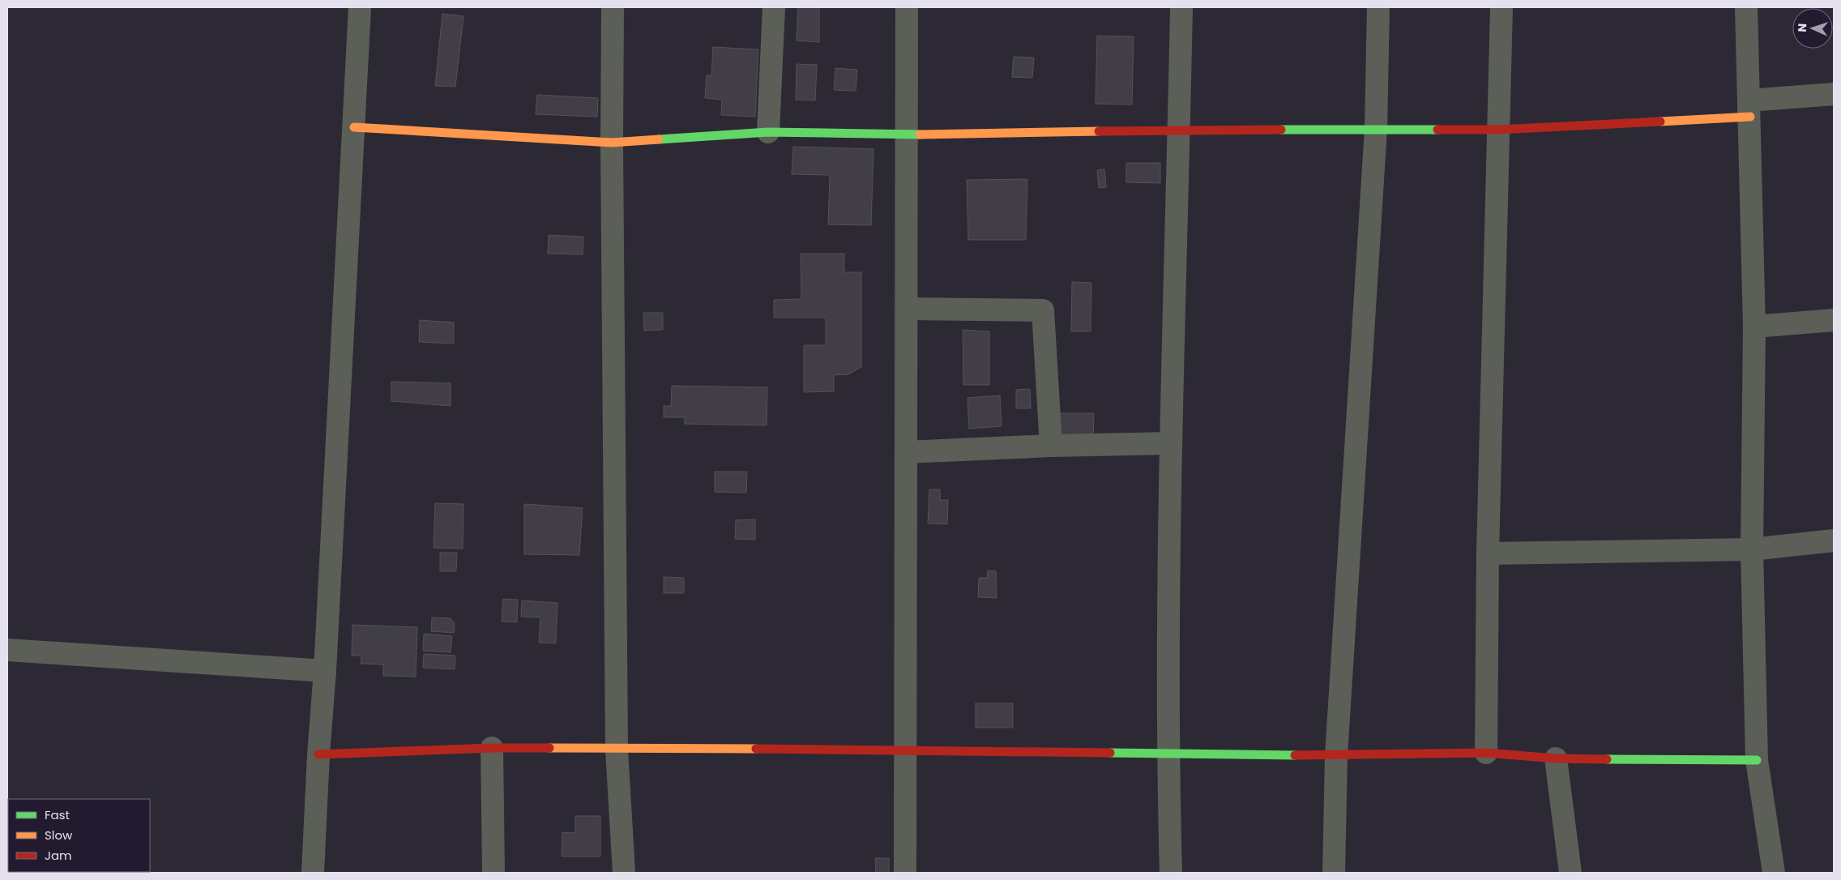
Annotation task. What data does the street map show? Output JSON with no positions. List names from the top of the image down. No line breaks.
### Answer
{"legend":["Fast","Slow","Jam"],"north":"left"}
